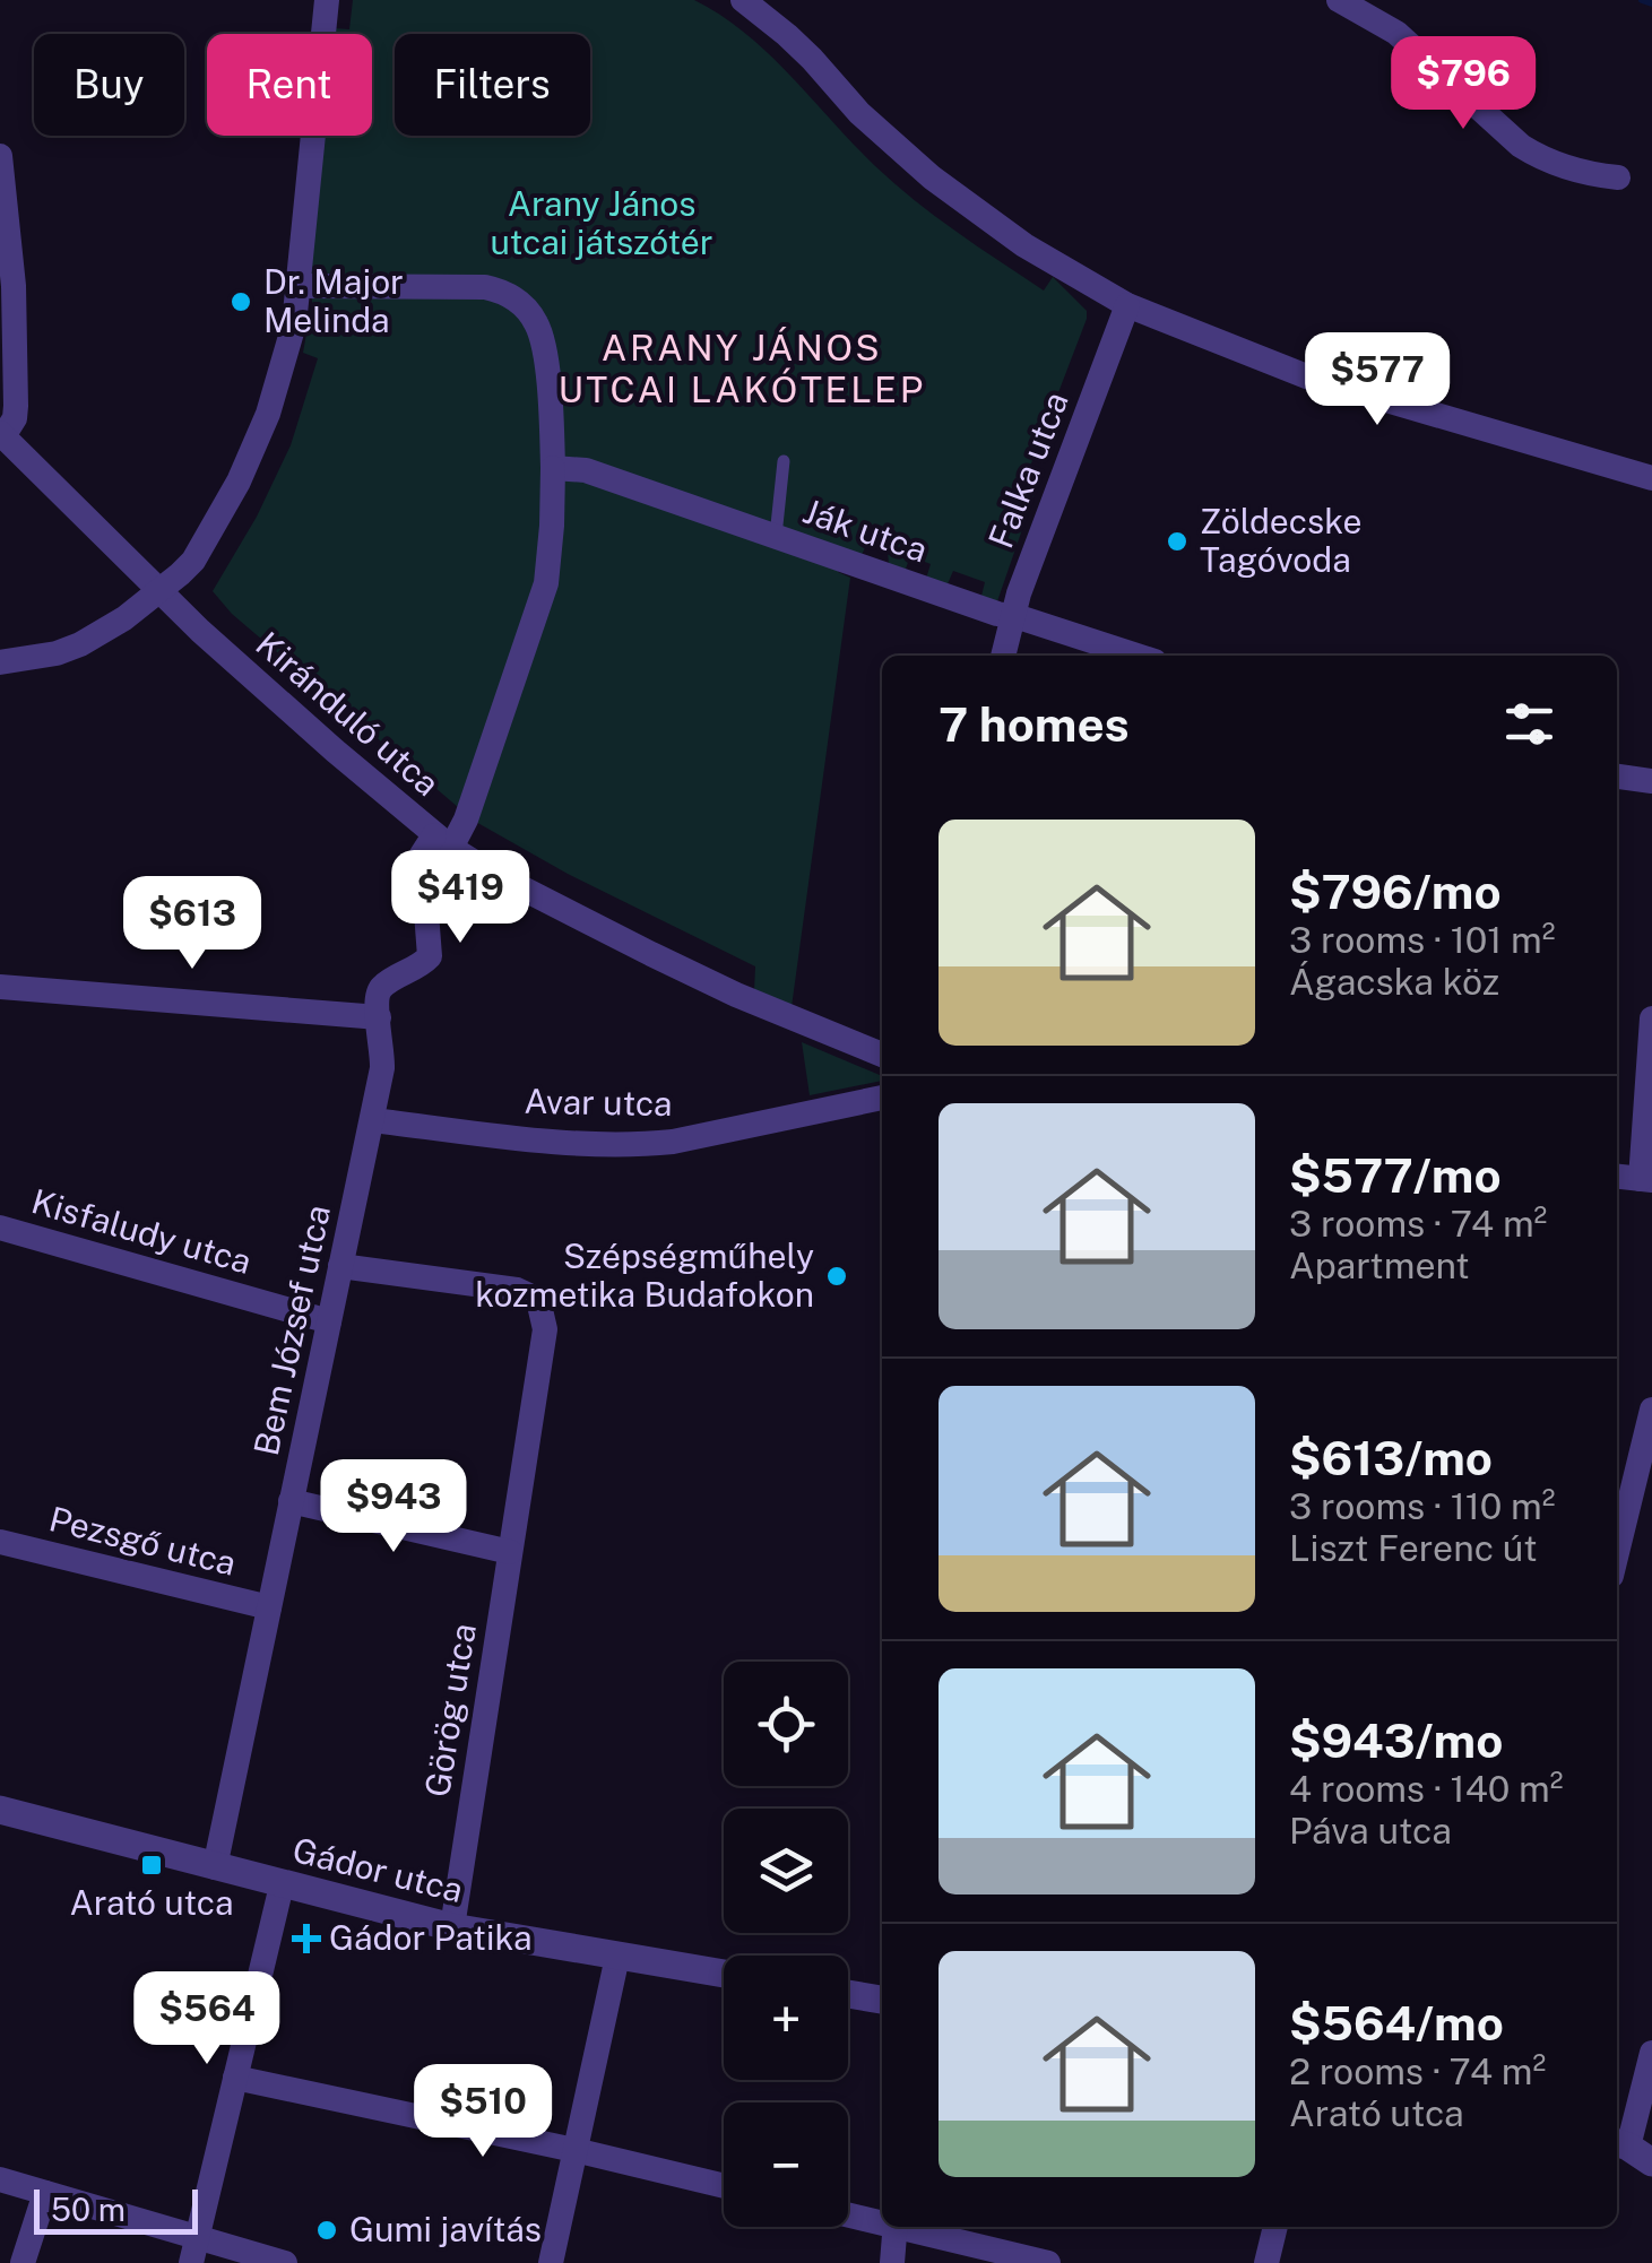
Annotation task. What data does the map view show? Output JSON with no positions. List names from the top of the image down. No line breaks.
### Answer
{"streets":{"street":["Falka utca","Ják utca","Kiránduló utca","Avar utca","Kisfaludy utca","Bem József utca","Pezsgő utca","Görög utca","Gádor utca"]},"crossings":[["Falka utca","Ják utca"],["Avar utca","Bem József utca"],["Kisfaludy utca","Bem József utca"],["Bem József utca","Pezsgő utca"],["Bem József utca","Görög utca"],["Bem József utca","Gádor utca"],["Görög utca","Gádor utca"]],"districts":["ARANY JÁNOS UTCAI LAKÓTELEP"],"parks":["Arany János utcai játszótér"],"places":{"other":["Dr. Major Melinda","Zöldecske Tagóvoda","Szépségműhely kozmetika Budafokon","Gumi javítás"],"transit":["Arató utca"],"health":["Gádor Patika"]},"scale_bar":"50 m","page":{"chip":["Buy","Rent","Filters"],"price":["$796","$577","$419","$613","$943","$564","$510"],"heading":"7 homes","list":[{"name":"$796/mo","note":"3 rooms · 101 m² · Ágacska köz"},{"name":"$577/mo","note":"3 rooms · 74 m² · Apartment"},{"name":"$613/mo","note":"3 rooms · 110 m² · Liszt Ferenc út"},{"name":"$943/mo","note":"4 rooms · 140 m² · Páva utca"},{"name":"$564/mo","note":"2 rooms · 74 m² · Arató utca"}],"map_buttons":["+","−"],"scale":"50 m"}}
